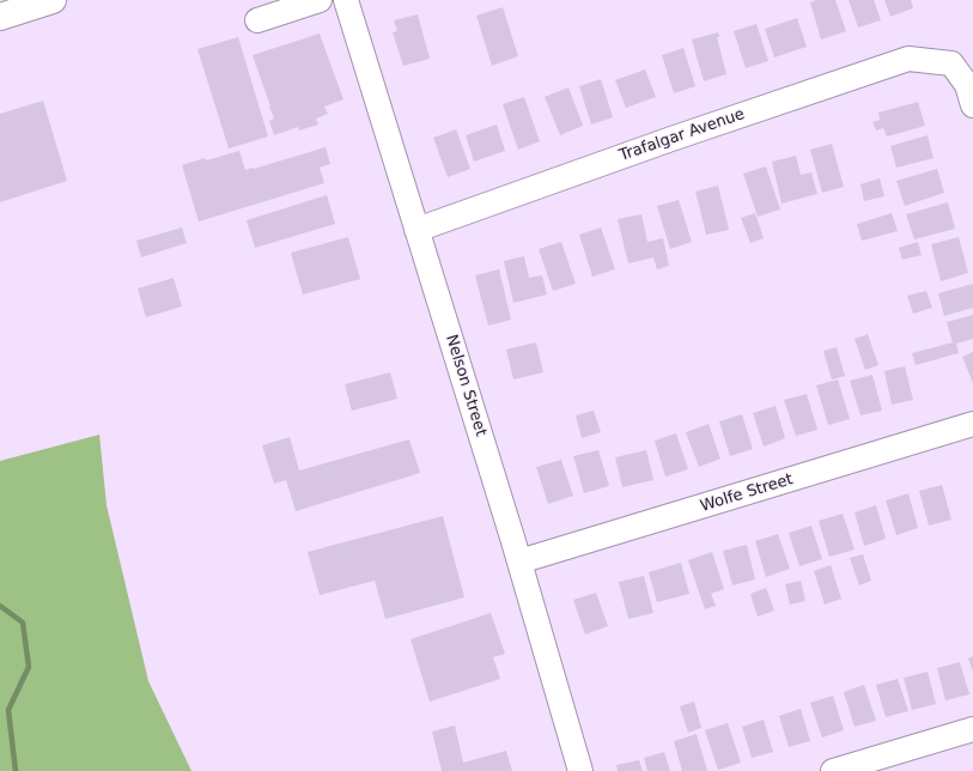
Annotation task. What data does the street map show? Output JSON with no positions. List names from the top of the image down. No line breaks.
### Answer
{"streets":{"street":["Trafalgar Avenue","Nelson Street","Wolfe Street"]},"crossings":[["Trafalgar Avenue","Nelson Street"],["Nelson Street","Wolfe Street"]]}
